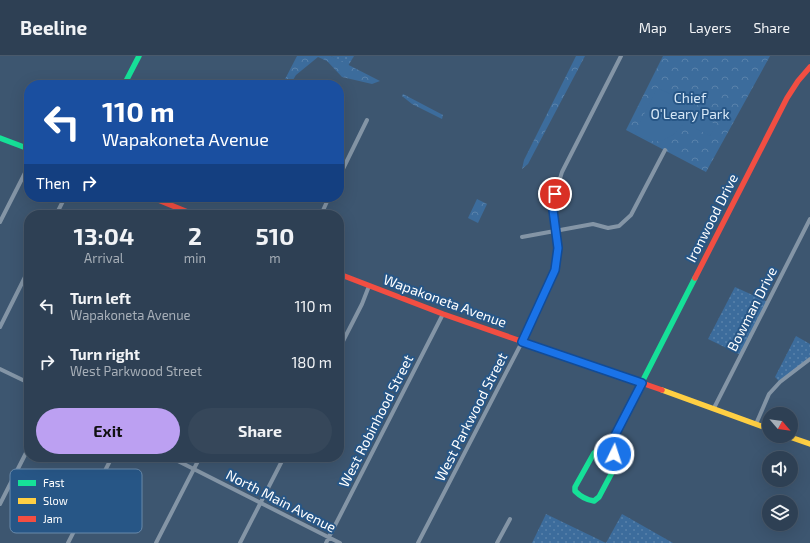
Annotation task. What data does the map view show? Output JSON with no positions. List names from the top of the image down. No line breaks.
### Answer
{"streets":{"main road":["Ironwood Drive","Wapakoneta Avenue"],"street":["Bowman Drive","West Parkwood Street","West Robinhood Street","North Main Avenue"]},"crossings":[["Ironwood Drive","Wapakoneta Avenue"],["Wapakoneta Avenue","Bowman Drive"],["Wapakoneta Avenue","West Parkwood Street"],["Wapakoneta Avenue","West Robinhood Street"],["West Robinhood Street","North Main Avenue"]],"parks":["Chief O'Leary Park"],"legend":["Fast","Slow","Jam"],"north":"bottom right","page":{"header":"Beeline","nav":["Map","Layers","Share"],"turn":["110 m","Wapakoneta Avenue"],"then":"Then","eta":["13:04","Arrival","2","min","510","m"],"list":[{"name":"Turn left","note":"Wapakoneta Avenue","value":"110 m"},{"name":"Turn right","note":"West Parkwood Street","value":"180 m"}],"buttons":["Exit","Share"]}}
